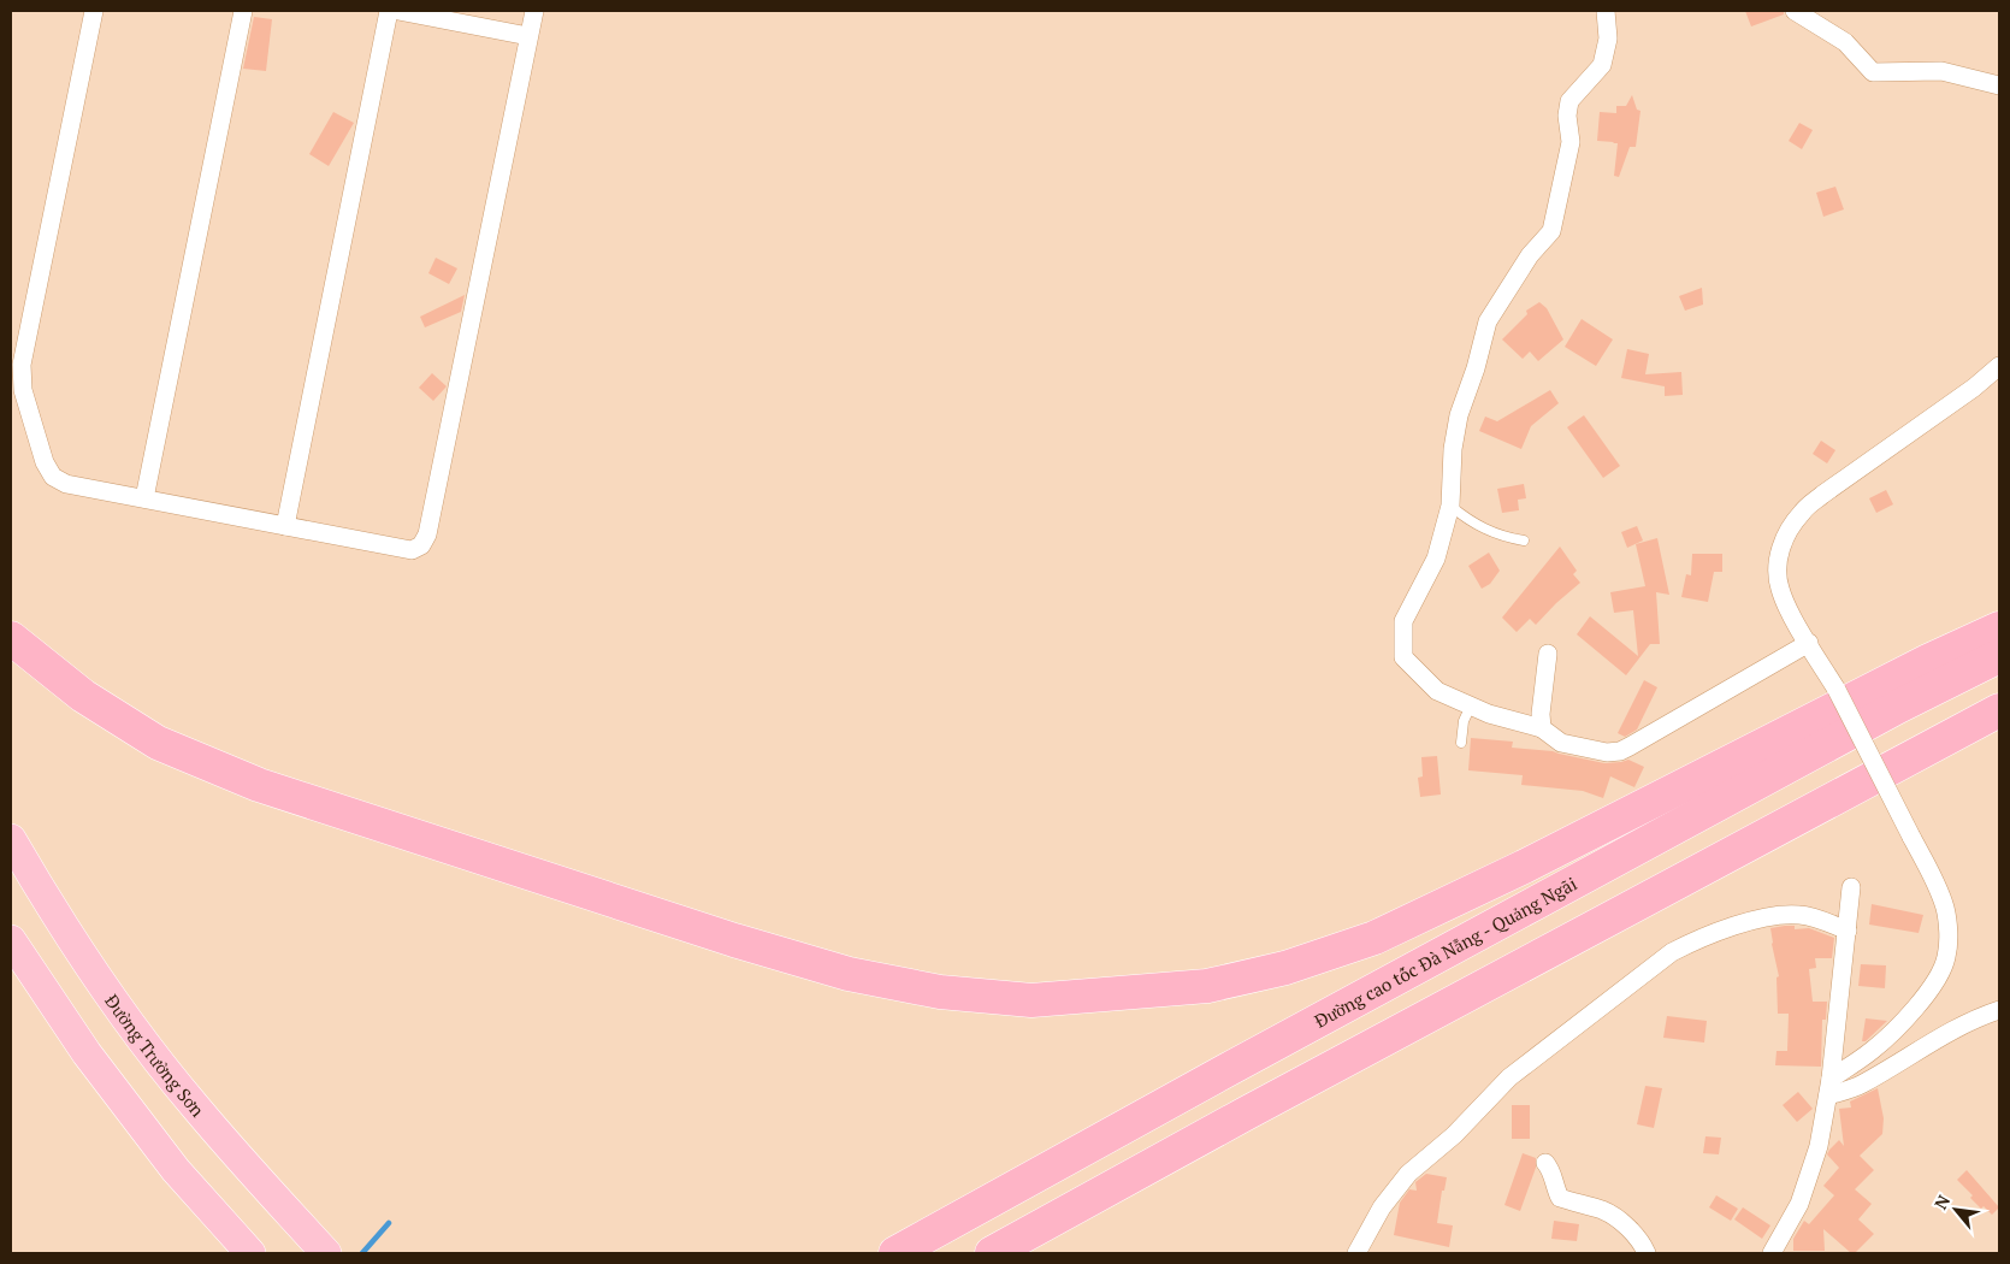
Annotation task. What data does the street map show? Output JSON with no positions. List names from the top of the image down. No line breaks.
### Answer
{"streets":{"highway":["Đường cao tốc Đà Nẵng - Quảng Ngãi","Đường Trường Sơn"]},"north":"top left"}
